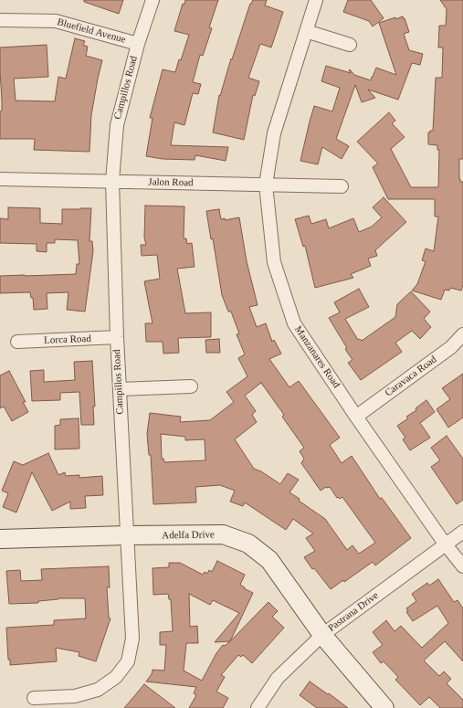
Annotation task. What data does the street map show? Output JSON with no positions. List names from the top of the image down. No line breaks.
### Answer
{"streets":{"street":["Bluefield Avenue","Campillos Road","Jalon Road","Lorca Road","Manzanares Road","Caravaca Road","Adelfa Drive","Pastrana Drive"]},"crossings":[["Bluefield Avenue","Campillos Road"],["Campillos Road","Jalon Road"],["Campillos Road","Lorca Road"],["Campillos Road","Adelfa Drive"],["Jalon Road","Manzanares Road"],["Manzanares Road","Caravaca Road"],["Manzanares Road","Pastrana Drive"],["Adelfa Drive","Pastrana Drive"]]}
